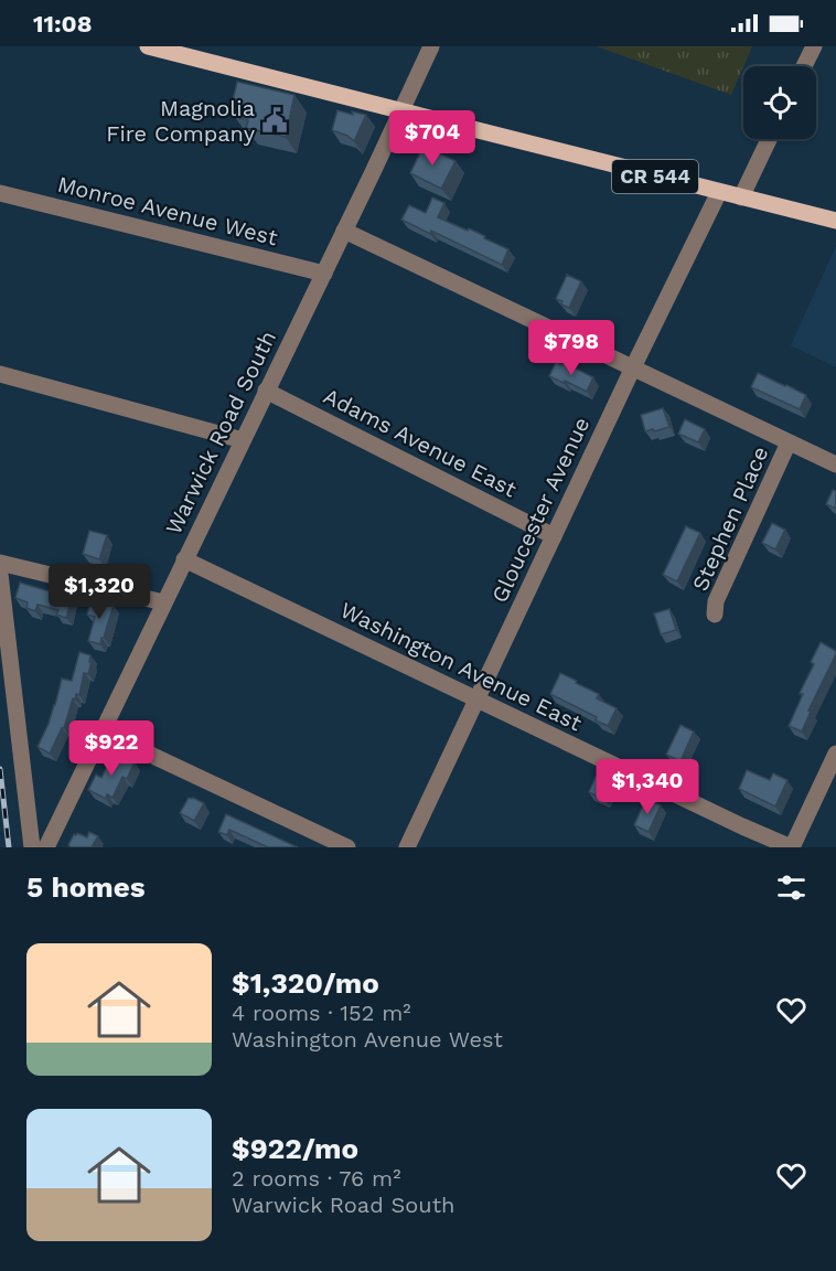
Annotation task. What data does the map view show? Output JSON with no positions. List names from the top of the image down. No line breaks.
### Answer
{"streets":{"main road":["CR 544"],"street":["Monroe Avenue West","Warwick Road South","Adams Avenue East","Gloucester Avenue","Stephen Place","Washington Avenue East"]},"crossings":[["CR 544","Warwick Road South"],["CR 544","Gloucester Avenue"],["Monroe Avenue West","Warwick Road South"],["Warwick Road South","Adams Avenue East"],["Warwick Road South","Washington Avenue East"],["Adams Avenue East","Gloucester Avenue"],["Gloucester Avenue","Washington Avenue East"]],"places":{"public building":["Magnolia Fire Company"]},"page":{"status":"11:08","price":["$704","$798","$1,320","$922","$1,340"],"heading":"5 homes","list":[{"name":"$1,320/mo","note":"4 rooms · 152 m² · Washington Avenue West"},{"name":"$922/mo","note":"2 rooms · 76 m² · Warwick Road South"}]}}
